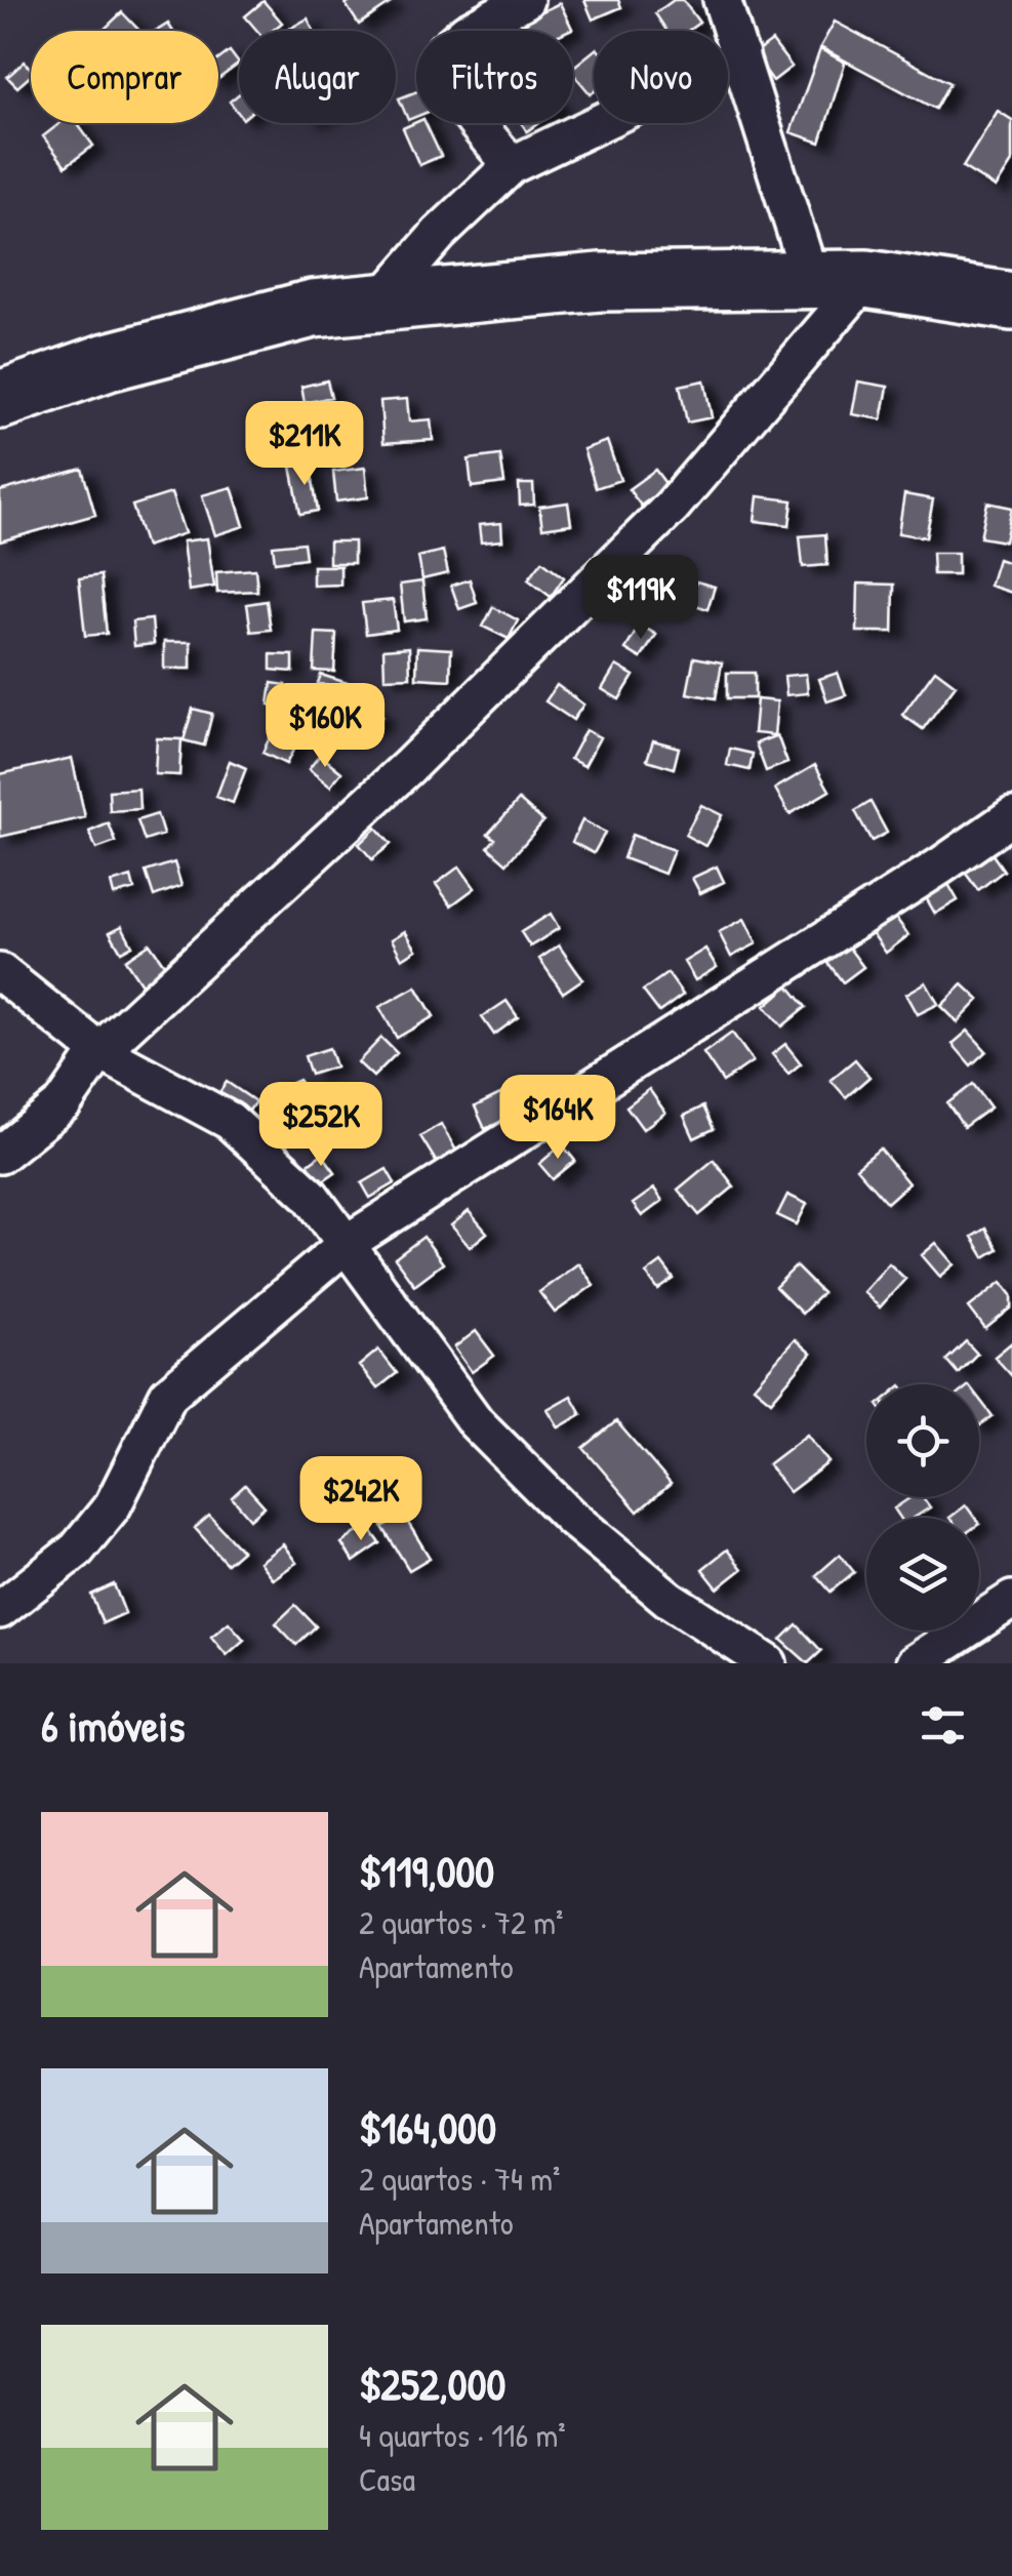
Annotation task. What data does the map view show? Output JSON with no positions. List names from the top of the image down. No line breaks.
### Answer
{"page":{"chip":["Comprar","Alugar","Filtros","Novo"],"price":["$211K","$119K","$160K","$164K","$252K","$242K"],"heading":"6 imóveis","list":[{"name":"$119,000","note":"2 quartos · 72 m² · Apartamento"},{"name":"$164,000","note":"2 quartos · 74 m² · Apartamento"},{"name":"$252,000","note":"4 quartos · 116 m² · Casa"}]}}
